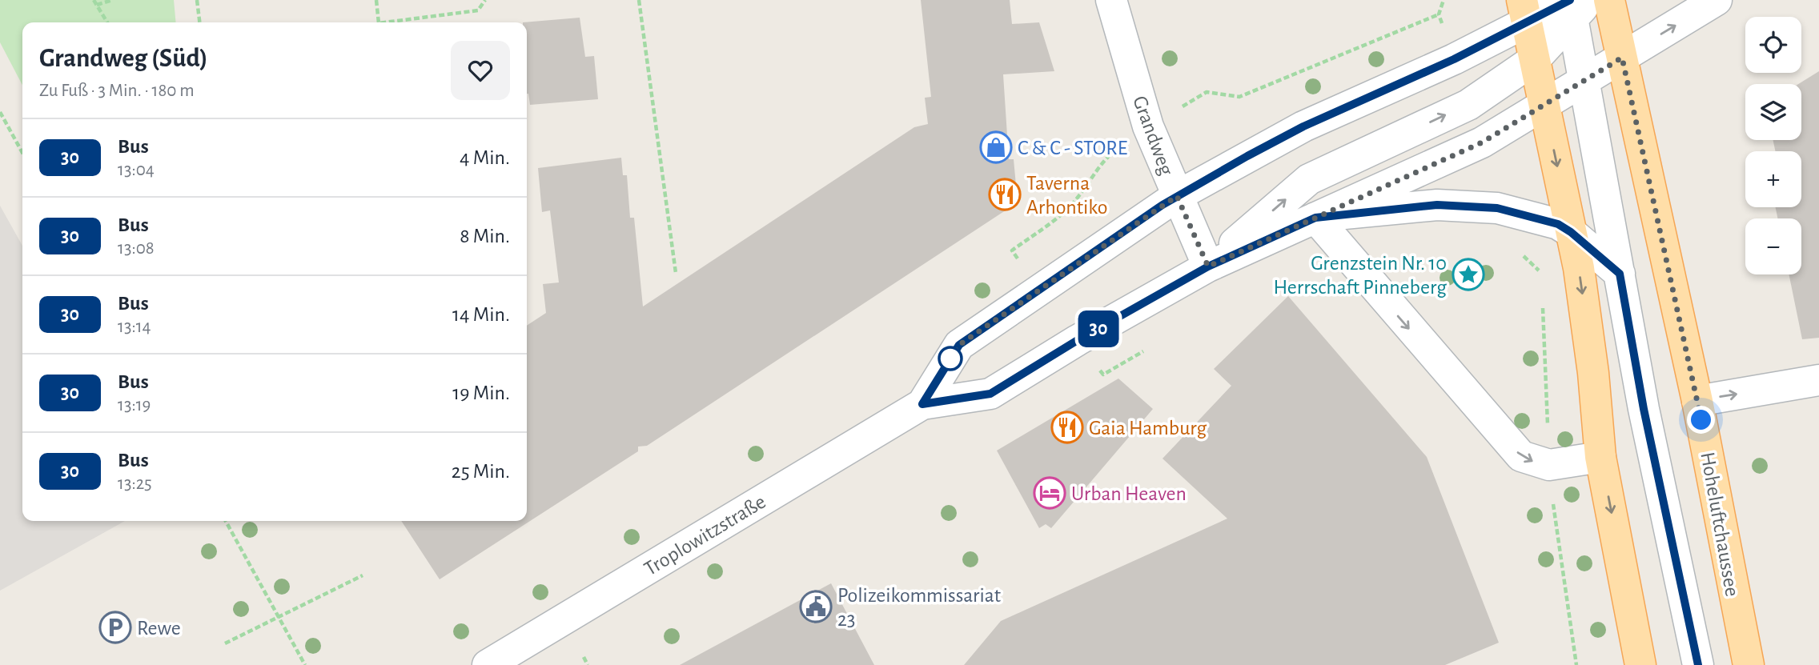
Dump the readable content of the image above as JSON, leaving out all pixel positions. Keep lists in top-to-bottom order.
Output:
{
  "streets": {
    "main road": ["Hoheluftchaussee"],
    "street": ["Grandweg", "Troplowitzstraße"]
  },
  "crossings": [
    ["Grandweg", "Troplowitzstraße"],
    ["Hoheluftchaussee", "Troplowitzstraße"]
  ],
  "places": {
    "shop": ["C & C - STORE"],
    "restaurant": ["Taverna Arhontiko", "Gaia Hamburg"],
    "place": ["Grenzstein Nr. 10 Herrschaft Pinneberg"],
    "hotel": ["Urban Heaven"],
    "public building": ["Polizeikommissariat 23"],
    "parking": ["Rewe"]
  },
  "lines": ["bus line 30"],
  "page": {
    "on_map": "30",
    "map_buttons": ["+", "−"],
    "heading": ["Grandweg (Süd)", "Zu Fuß · 3 Min. · 180 m"],
    "list": [
      {
        "mark": "30",
        "name": "Bus",
        "note": "13:04",
        "value": "4 Min."
      },
      {
        "mark": "30",
        "name": "Bus",
        "note": "13:08",
        "value": "8 Min."
      },
      {
        "mark": "30",
        "name": "Bus",
        "note": "13:14",
        "value": "14 Min."
      },
      {
        "mark": "30",
        "name": "Bus",
        "note": "13:19",
        "value": "19 Min."
      },
      {
        "mark": "30",
        "name": "Bus",
        "note": "13:25",
        "value": "25 Min."
      }
    ]
  }
}
